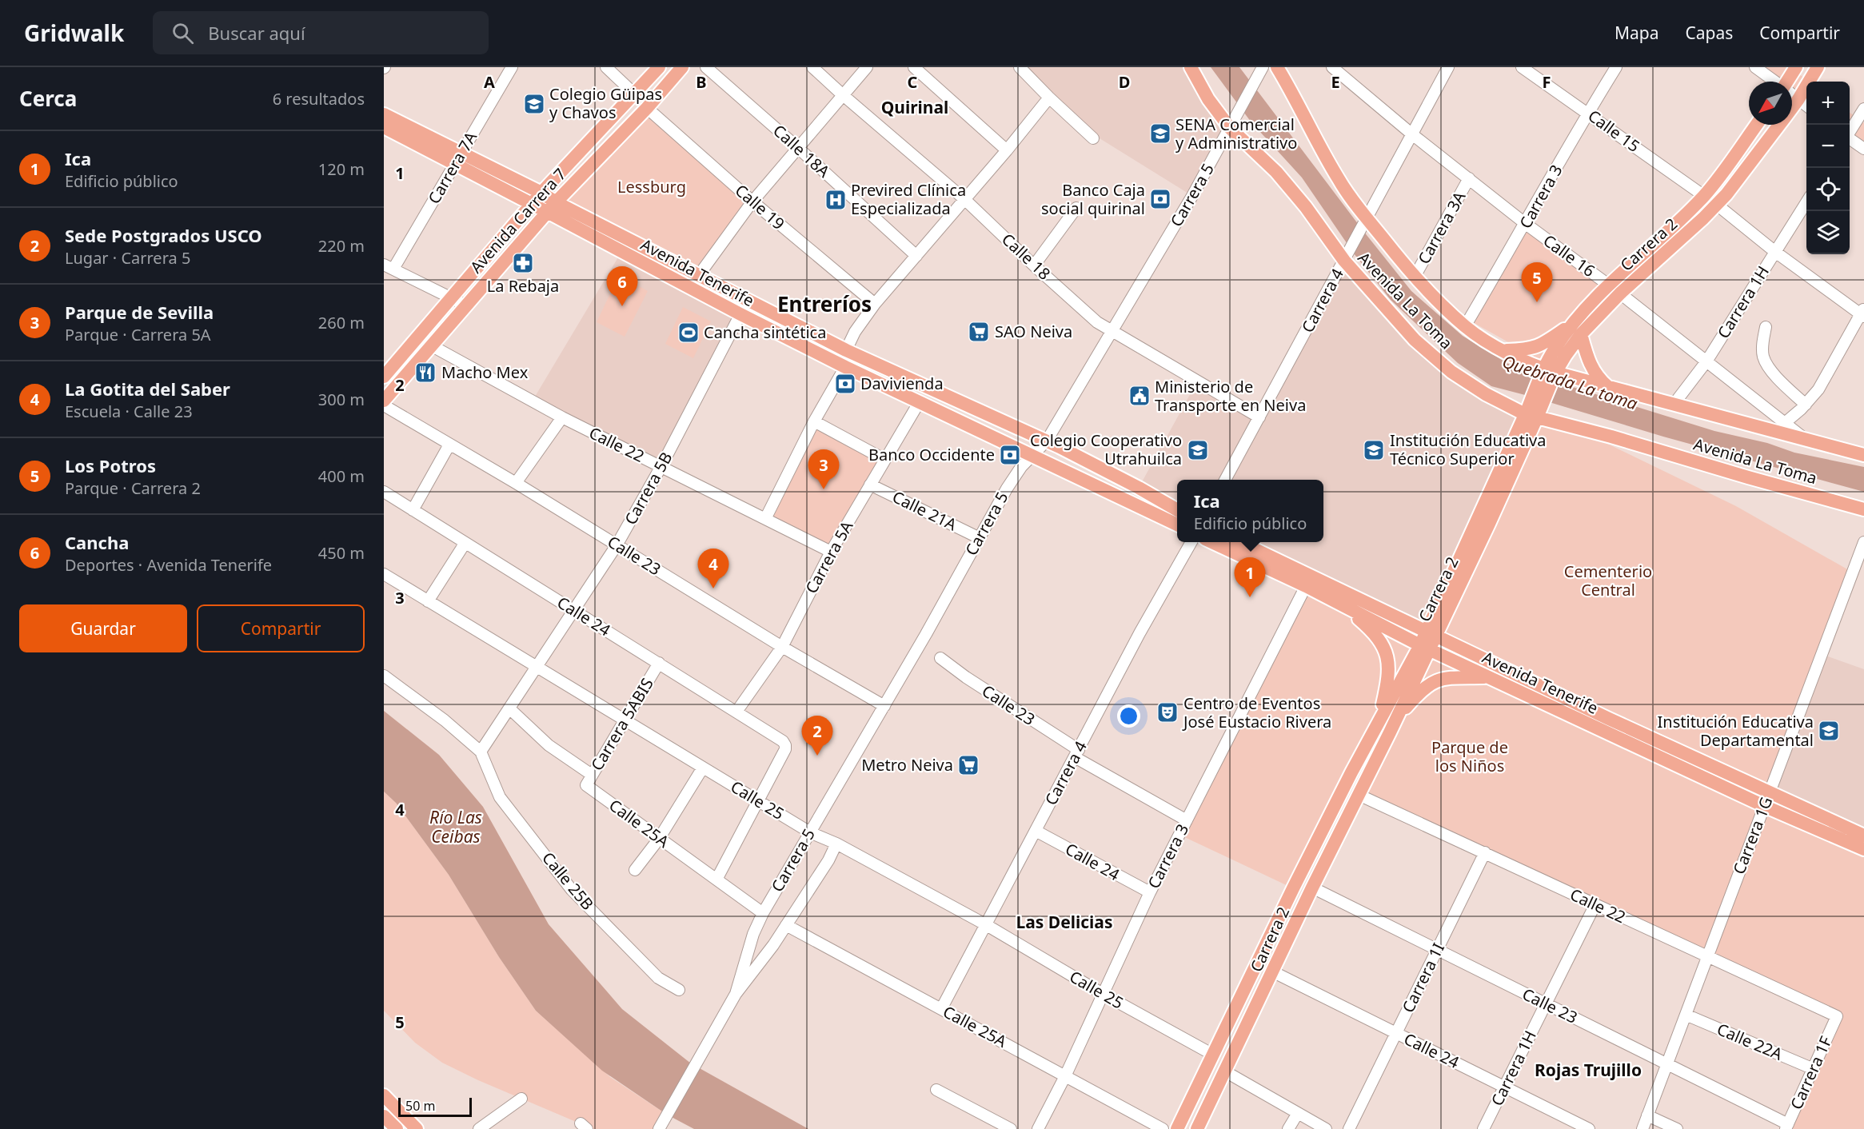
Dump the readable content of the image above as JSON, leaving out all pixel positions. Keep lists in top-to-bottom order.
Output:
{
  "streets": {
    "main road": [
      "Avenida Carrera 7",
      "Carrera 2",
      "Avenida Tenerife",
      "Avenida La Toma"
    ],
    "street": [
      "Calle 15",
      "Calle 18A",
      "Carrera 7A",
      "Carrera 5",
      "Carrera 3",
      "Calle 19",
      "Carrera 3A",
      "Calle 16",
      "Calle 18",
      "Carrera 4",
      "Carrera 1H",
      "Calle 22",
      "Carrera 5B",
      "Calle 21A",
      "Calle 23",
      "Carrera 5A",
      "Calle 24",
      "Carrera 5ABIS",
      "Calle 25",
      "Calle 25A",
      "Carrera 1G",
      "Calle 25B",
      "Carrera 1I",
      "Calle 22A",
      "Carrera 1F"
    ]
  },
  "crossings": [
    ["Calle 15", "Carrera 3"],
    ["Calle 15", "Carrera 2"],
    ["Carrera 7A", "Avenida Tenerife"],
    ["Carrera 5", "Calle 18"],
    ["Carrera 5", "Avenida Tenerife"],
    ["Carrera 5", "Avenida La Toma"],
    ["Carrera 5", "Calle 21A"],
    ["Carrera 5", "Calle 23"],
    ["Carrera 5", "Calle 25"],
    ["Carrera 5", "Calle 25A"],
    ["Carrera 3", "Calle 16"],
    ["Carrera 3", "Avenida Tenerife"],
    ["Carrera 3", "Avenida La Toma"],
    ["Carrera 3", "Calle 23"],
    ["Carrera 3", "Calle 24"],
    ["Carrera 3", "Calle 25"],
    ["Carrera 3", "Calle 25A"],
    ["Calle 19", "Avenida Carrera 7"],
    ["Avenida Carrera 7", "Avenida Tenerife"],
    ["Avenida Carrera 7", "Calle 22"],
    ["Carrera 3A", "Calle 16"],
    ["Carrera 3A", "Avenida La Toma"],
    ["Carrera 2", "Calle 16"],
    ["Carrera 2", "Avenida Tenerife"],
    ["Carrera 2", "Avenida La Toma"],
    ["Carrera 2", "Calle 22"],
    ["Carrera 2", "Calle 23"],
    ["Carrera 2", "Calle 24"],
    ["Carrera 2", "Calle 25"],
    ["Calle 16", "Carrera 4"],
    ["Calle 16", "Avenida La Toma"],
    ["Calle 16", "Carrera 1H"],
    ["Calle 18", "Carrera 4"],
    ["Avenida Tenerife", "Carrera 5B"],
    ["Avenida Tenerife", "Carrera 5A"],
    ["Avenida Tenerife", "Carrera 1G"],
    ["Carrera 4", "Avenida La Toma"],
    ["Carrera 4", "Calle 23"],
    ["Carrera 4", "Calle 24"],
    ["Carrera 4", "Calle 25"],
    ["Carrera 4", "Calle 25A"],
    ["Avenida La Toma", "Carrera 1H"],
    ["Carrera 1H", "Calle 22"],
    ["Carrera 1H", "Calle 23"],
    ["Carrera 1H", "Calle 24"],
    ["Calle 22", "Carrera 5B"],
    ["Calle 22", "Carrera 5A"],
    ["Calle 22", "Carrera 1G"],
    ["Calle 22", "Carrera 1I"],
    ["Calle 22", "Carrera 1F"],
    ["Carrera 5B", "Calle 23"],
    ["Carrera 5B", "Calle 24"],
    ["Carrera 5B", "Calle 25"],
    ["Carrera 5B", "Calle 25B"],
    ["Calle 21A", "Carrera 5A"],
    ["Calle 23", "Carrera 5A"],
    ["Calle 23", "Carrera 1G"],
    ["Calle 23", "Carrera 1I"],
    ["Calle 23", "Carrera 1F"],
    ["Carrera 5A", "Calle 24"],
    ["Calle 24", "Carrera 5ABIS"],
    ["Calle 24", "Calle 25"],
    ["Calle 24", "Carrera 1I"],
    ["Carrera 5ABIS", "Calle 25"],
    ["Carrera 5ABIS", "Calle 25A"],
    ["Carrera 1G", "Calle 22A"],
    ["Calle 22A", "Carrera 1F"]
  ],
  "districts": [
    "Quirinal",
    "Entreríos",
    "Las Delicias",
    "Rojas Trujillo"
  ],
  "water": ["Quebrada La toma", "Río Las Ceibas"],
  "parks": ["Lessburg", "Cementerio Central", "Parque de los Niños"],
  "places": {
    "school or university": [
      "Colegio Güipas y Chavos",
      "SENA Comercial y Administrativo",
      "Colegio Cooperativo Utrahuilca",
      "Institución Educativa Técnico Superior",
      "Institución Educativa Departamental"
    ],
    "bank": ["Banco Caja social quirinal", "Davivienda", "Banco Occidente"],
    "hospital": ["Previred Clínica Especializada"],
    "pharmacy": ["La Rebaja"],
    "supermarket": ["SAO Neiva", "Metro Neiva"],
    "sports": ["Cancha sintética"],
    "restaurant": ["Macho Mex"],
    "public building": ["Ministerio de Transporte en Neiva"],
    "theatre": ["Centro de Eventos José Eustacio Rivera"]
  },
  "scale_bar": "50 m",
  "north": "bottom left",
  "page": {
    "header": "Gridwalk",
    "search": "Buscar aquí",
    "nav": ["Mapa", "Capas", "Compartir"],
    "heading": ["Cerca", "6 resultados"],
    "map_buttons": ["+", "−"],
    "list": [
      {
        "mark": "1",
        "name": "Ica",
        "note": "Edificio público",
        "value": "120 m"
      },
      {
        "mark": "2",
        "name": "Sede Postgrados USCO",
        "note": "Lugar · Carrera 5",
        "value": "220 m"
      },
      {
        "mark": "3",
        "name": "Parque de Sevilla",
        "note": "Parque · Carrera 5A",
        "value": "260 m"
      },
      {
        "mark": "4",
        "name": "La Gotita del Saber",
        "note": "Escuela · Calle 23",
        "value": "300 m"
      },
      {
        "mark": "5",
        "name": "Los Potros",
        "note": "Parque · Carrera 2",
        "value": "400 m"
      },
      {
        "mark": "6",
        "name": "Cancha",
        "note": "Deportes · Avenida Tenerife",
        "value": "450 m"
      }
    ],
    "pins": [
      "5",
      "6",
      "3",
      "4",
      "1",
      "2"
    ],
    "popup": ["Ica", "Edificio público"],
    "buttons": ["Guardar", "Compartir"],
    "scale": "50 m"
  },
  "grid": {
    "columns": [
      "A",
      "B",
      "C",
      "D",
      "E",
      "F"
    ],
    "rows": [
      "1",
      "2",
      "3",
      "4",
      "5"
    ]
  }
}
